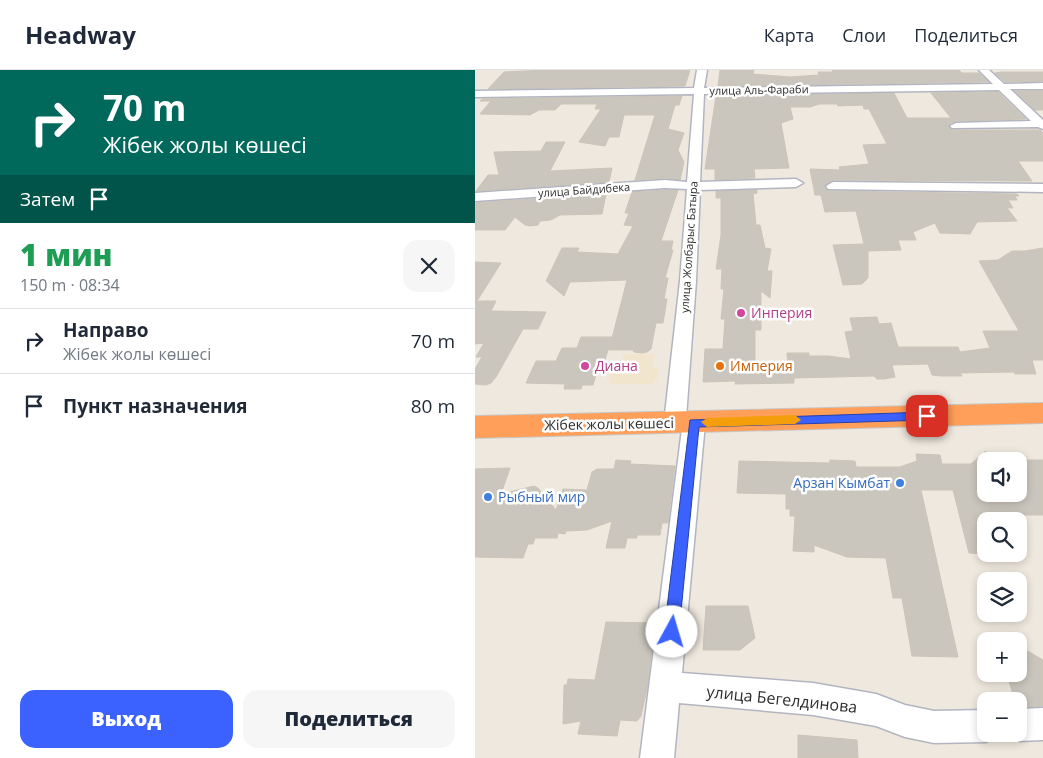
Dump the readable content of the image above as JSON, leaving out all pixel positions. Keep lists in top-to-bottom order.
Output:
{
  "streets": {
    "highway": ["Жібек жолы көшесі"],
    "street": [
      "улица Аль-Фараби",
      "улица Байдибека",
      "улица Жолбарыс Батыра",
      "улица Бегелдинова"
    ]
  },
  "crossings": [
    ["улица Аль-Фараби", "улица Жолбарыс Батыра"],
    ["улица Байдибека", "улица Жолбарыс Батыра"],
    ["улица Жолбарыс Батыра", "Жібек жолы көшесі"],
    ["улица Жолбарыс Батыра", "улица Бегелдинова"]
  ],
  "places": [
    "Инперия",
    "Диана",
    "Империя",
    "Арзан Кымбат",
    "Рыбный мир"
  ],
  "page": {
    "header": "Headway",
    "nav": ["Карта", "Слои", "Поделиться"],
    "turn": ["70 m", "Жібек жолы көшесі"],
    "then": "Затем",
    "heading": ["1 мин", "150 m · 08:34"],
    "list": [
      {
        "name": "Направо",
        "note": "Жібек жолы көшесі",
        "value": "70 m"
      },
      {
        "name": "Пункт назначения",
        "value": "80 m"
      }
    ],
    "map_buttons": ["+", "−"],
    "buttons": ["Выход", "Поделиться"]
  }
}
